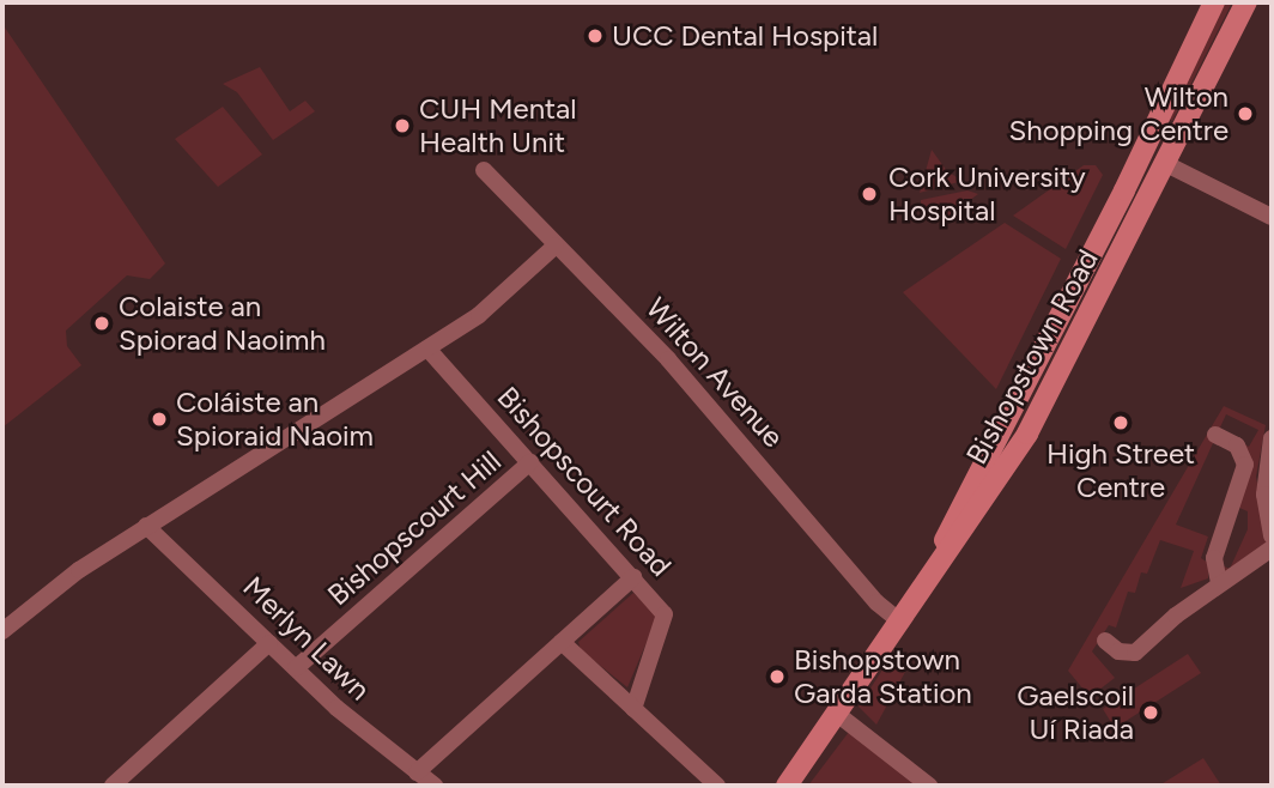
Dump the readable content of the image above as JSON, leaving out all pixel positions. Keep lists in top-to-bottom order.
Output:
{
  "streets": {
    "main road": ["Bishopstown Road"],
    "street": [
      "Wilton Avenue",
      "Bishopscourt Road",
      "Bishopscourt Hill",
      "Merlyn Lawn"
    ]
  },
  "crossings": [
    ["Bishopstown Road", "Wilton Avenue"],
    ["Bishopscourt Road", "Bishopscourt Hill"],
    ["Bishopscourt Hill", "Merlyn Lawn"]
  ],
  "places": [
    "UCC Dental Hospital",
    "Wilton Shopping Centre",
    "CUH Mental Health Unit",
    "Cork University Hospital",
    "Colaiste an Spiorad Naoimh",
    "Coláiste an Spioraid Naoim",
    "High Street Centre",
    "Bishopstown Garda Station",
    "Gaelscoil Uí Riada"
  ]
}
